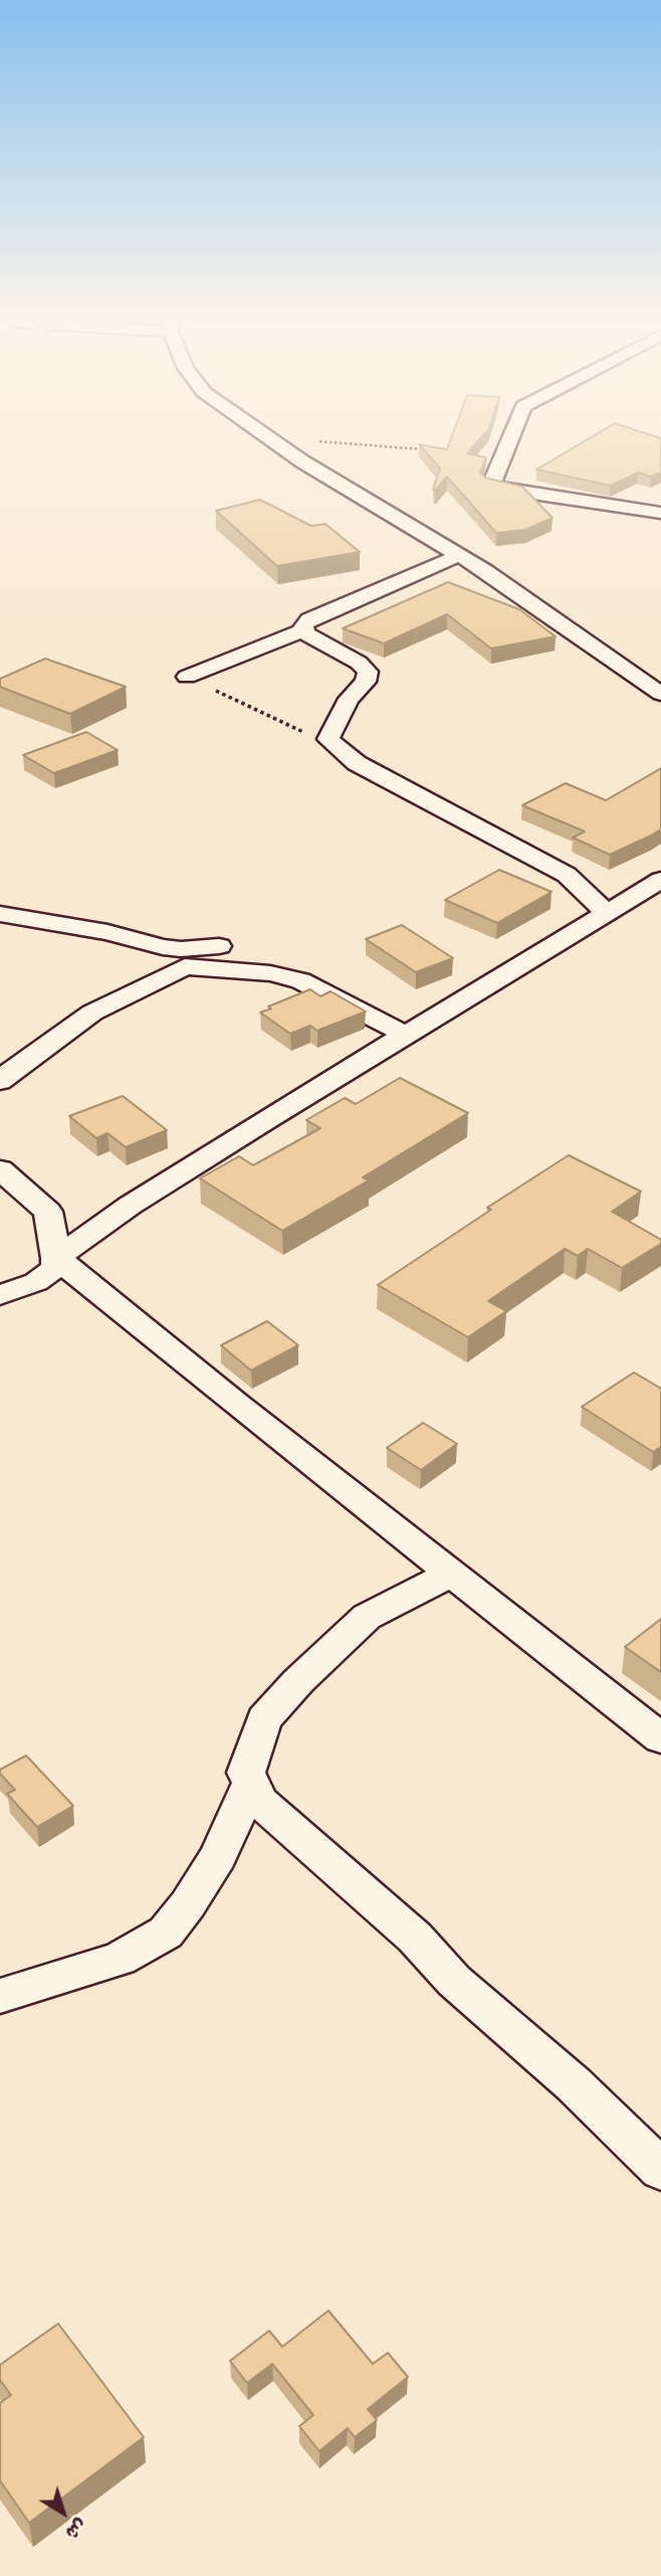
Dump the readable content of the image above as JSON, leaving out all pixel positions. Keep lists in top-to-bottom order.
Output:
{
  "north": "bottom right"
}
